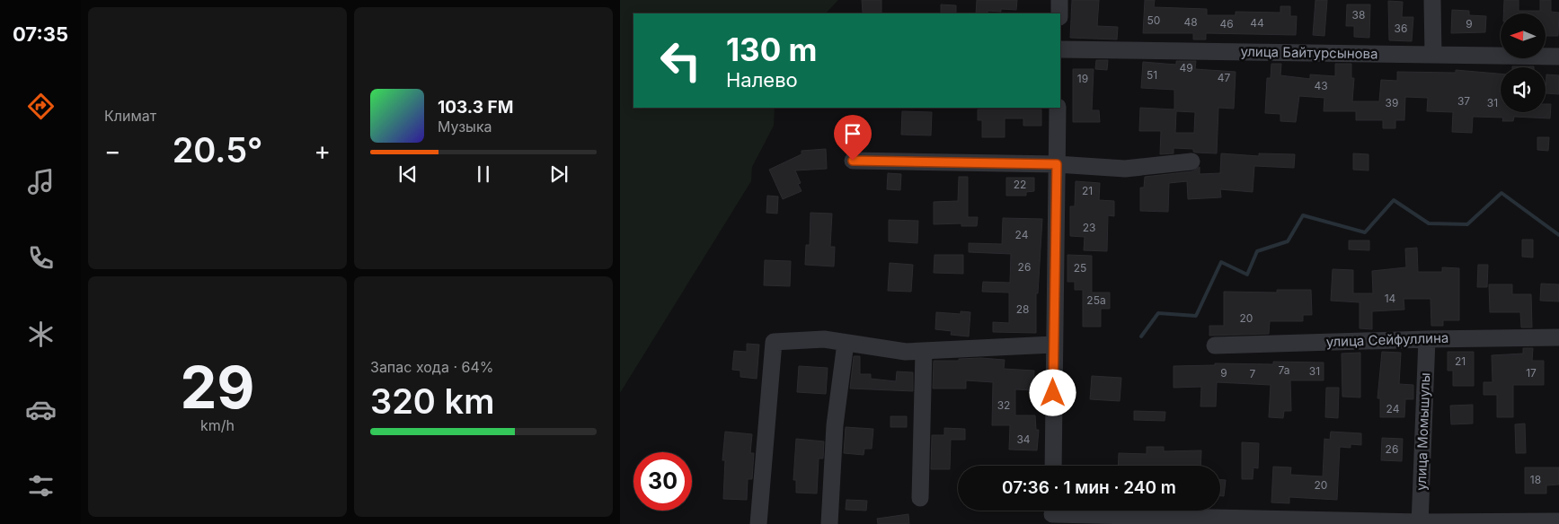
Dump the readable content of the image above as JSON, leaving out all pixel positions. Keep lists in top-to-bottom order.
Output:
{
  "streets": {
    "street": ["улица Байтурсынова", "улица Сейфуллина", "улица Момышулы"]
  },
  "crossings": [
    ["улица Сейфуллина", "улица Момышулы"]
  ],
  "house_numbers": [
    "38",
    "50",
    "48",
    "44",
    "46",
    "9",
    "36",
    "49",
    "51",
    "47",
    "19",
    "43",
    "37",
    "39",
    "31",
    "22",
    "21",
    "23",
    "24",
    "26",
    "25",
    "14",
    "25а",
    "28",
    "20",
    "21",
    "7а",
    "31",
    "9",
    "17",
    "7",
    "32",
    "24",
    "34",
    "26",
    "18",
    "20"
  ],
  "north": "left",
  "page": {
    "tabs": "07:35",
    "tile": [
      "Климат",
      ["29", "km/h"],
      ["Запас хода · 64%", "320 km"]
    ],
    "turn": ["130 m", "Налево"],
    "song": ["103.3 FM", "Музыка"],
    "heat": ["−", "20.5°", "+"],
    "limit": "30",
    "trip": "07:36 · 1 мин · 240 m"
  }
}
